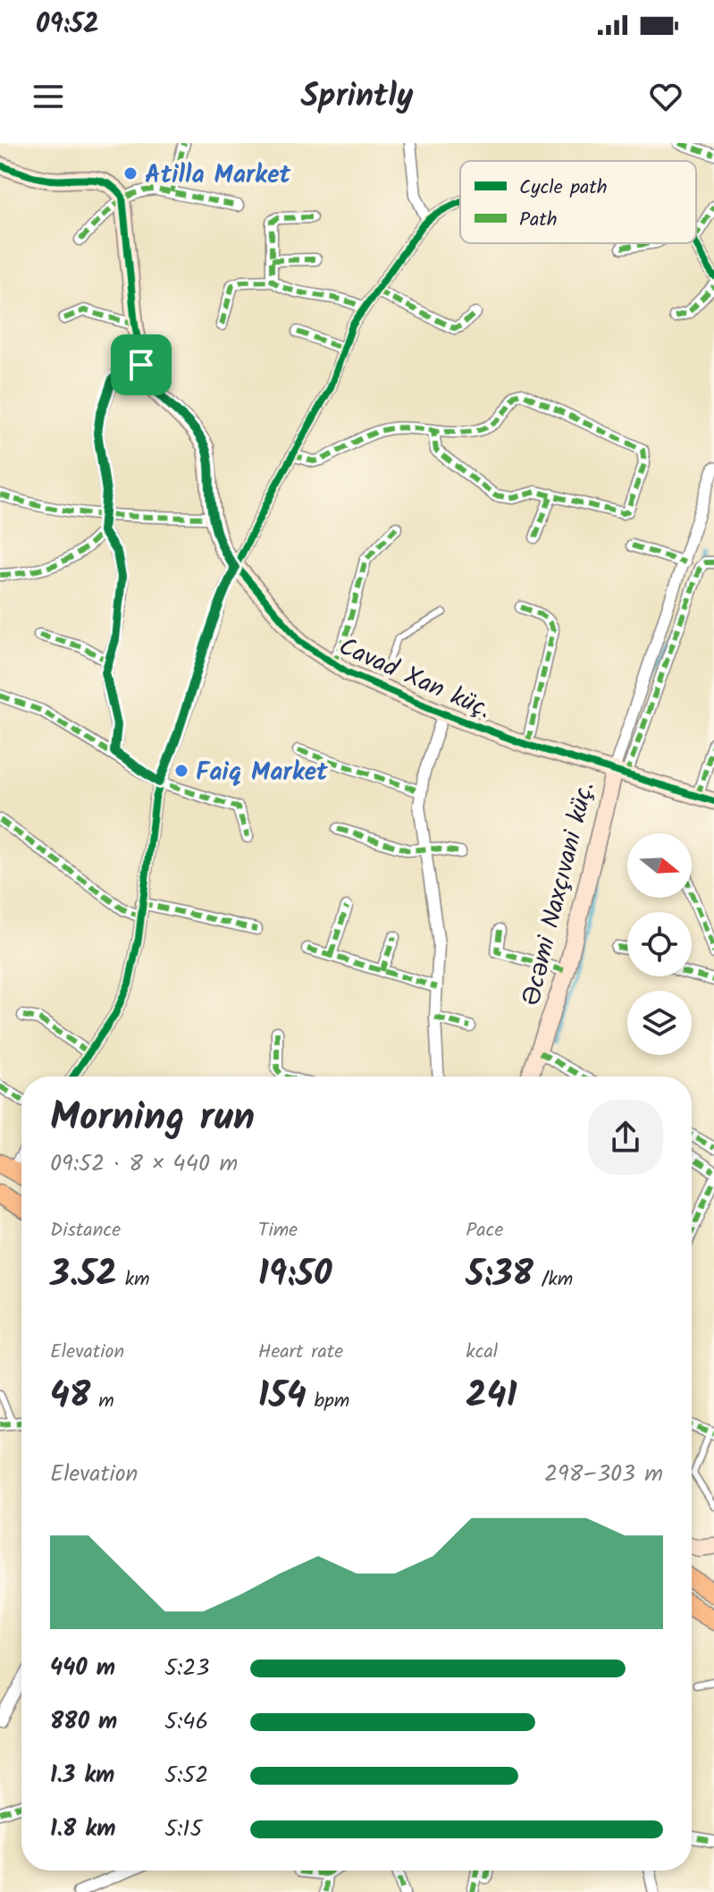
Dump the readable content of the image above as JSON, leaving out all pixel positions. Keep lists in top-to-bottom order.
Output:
{
  "streets": {
    "street": ["Cavad Xan küç.", "Əcəmi Naxçıvani küç."]
  },
  "crossings": [
    ["Cavad Xan küç.", "Əcəmi Naxçıvani küç."]
  ],
  "places": ["Atilla Market", "Faiq Market"],
  "legend": ["Cycle path", "Path"],
  "north": "right",
  "page": {
    "status": "09:52",
    "header": "Sprintly",
    "heading": ["Morning run", "09:52 · 8 × 440 m"],
    "stats": [
      ["Distance", "3.52 km"],
      ["Time", "19:50"],
      ["Pace", "5:38 /km"],
      ["Elevation", "48 m"],
      ["Heart rate", "154 bpm"],
      ["kcal", "241"]
    ],
    "chart": ["Elevation", "298–303 m"],
    "list": [
      {
        "name": "440 m",
        "note": "5:23"
      },
      {
        "name": "880 m",
        "note": "5:46"
      },
      {
        "name": "1.3 km",
        "note": "5:52"
      },
      {
        "name": "1.8 km",
        "note": "5:15"
      }
    ]
  }
}
